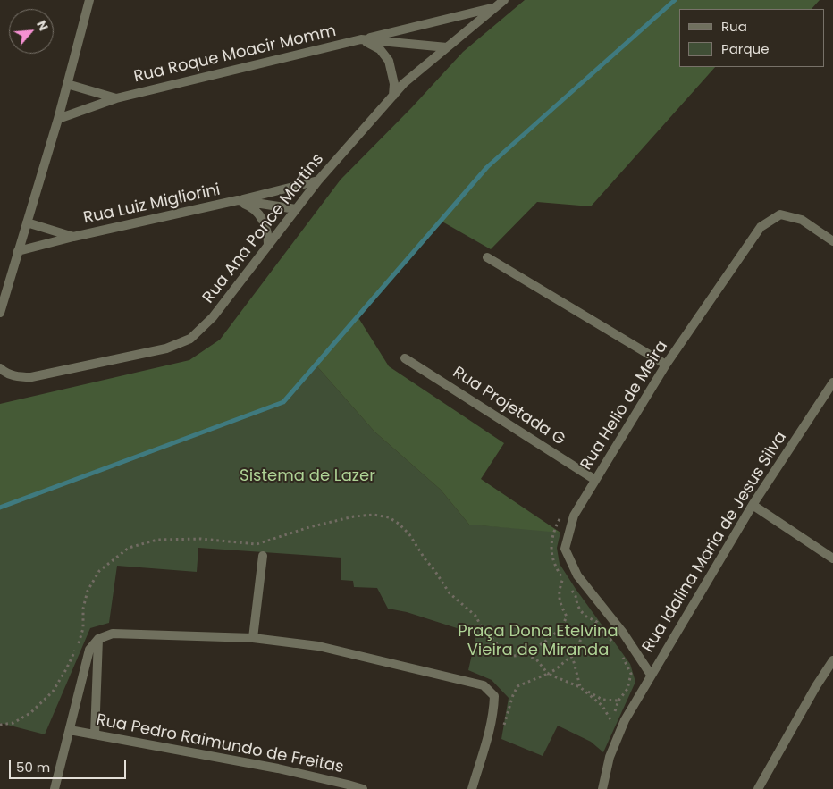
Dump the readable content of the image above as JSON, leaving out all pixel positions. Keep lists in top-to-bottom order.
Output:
{
  "streets": {
    "street": [
      "Rua Roque Moacir Momm",
      "Rua Luiz Migliorini",
      "Rua Ana Ponce Martins",
      "Rua Helio de Meira",
      "Rua Projetada G",
      "Rua Idalina Maria de Jesus Silva",
      "Rua Pedro Raimundo de Freitas"
    ]
  },
  "crossings": [
    ["Rua Roque Moacir Momm", "Rua Ana Ponce Martins"],
    ["Rua Luiz Migliorini", "Rua Ana Ponce Martins"],
    ["Rua Helio de Meira", "Rua Projetada G"],
    ["Rua Helio de Meira", "Rua Idalina Maria de Jesus Silva"]
  ],
  "parks": ["Sistema de Lazer", "Praça Dona Etelvina Vieira de Miranda"],
  "legend": ["Rua", "Parque"],
  "scale_bar": "50 m",
  "north": "top right"
}
